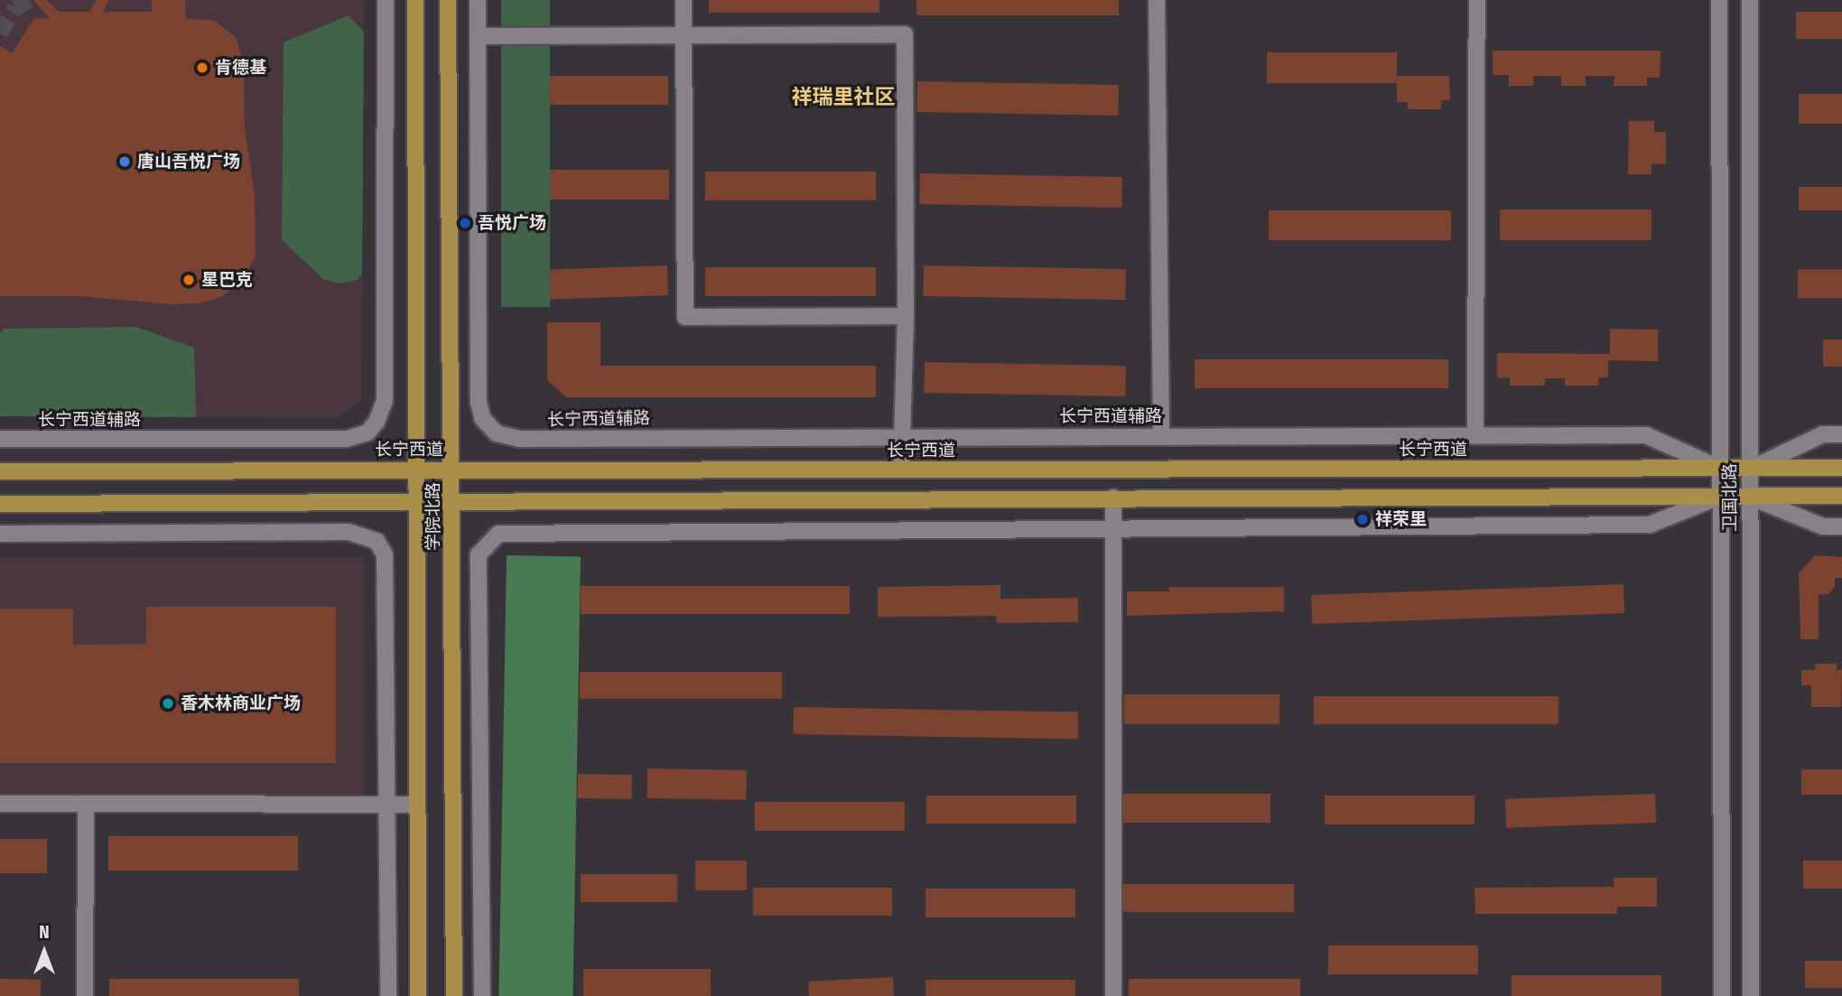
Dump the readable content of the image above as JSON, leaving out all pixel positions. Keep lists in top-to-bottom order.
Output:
{
  "streets": {
    "main road": ["长宁西道", "学院北路"],
    "street": ["长宁西道辅路", "卫国北路"]
  },
  "crossings": [
    ["长宁西道辅路", "长宁西道"],
    ["长宁西道辅路", "卫国北路"],
    ["长宁西道", "卫国北路"],
    ["长宁西道", "学院北路"]
  ],
  "districts": ["祥瑞里社区"],
  "places": [
    "肯德基",
    "唐山吾悦广场",
    "吾悦广场",
    "星巴克",
    "祥荣里",
    "香木林商业广场"
  ],
  "north": "top"
}
